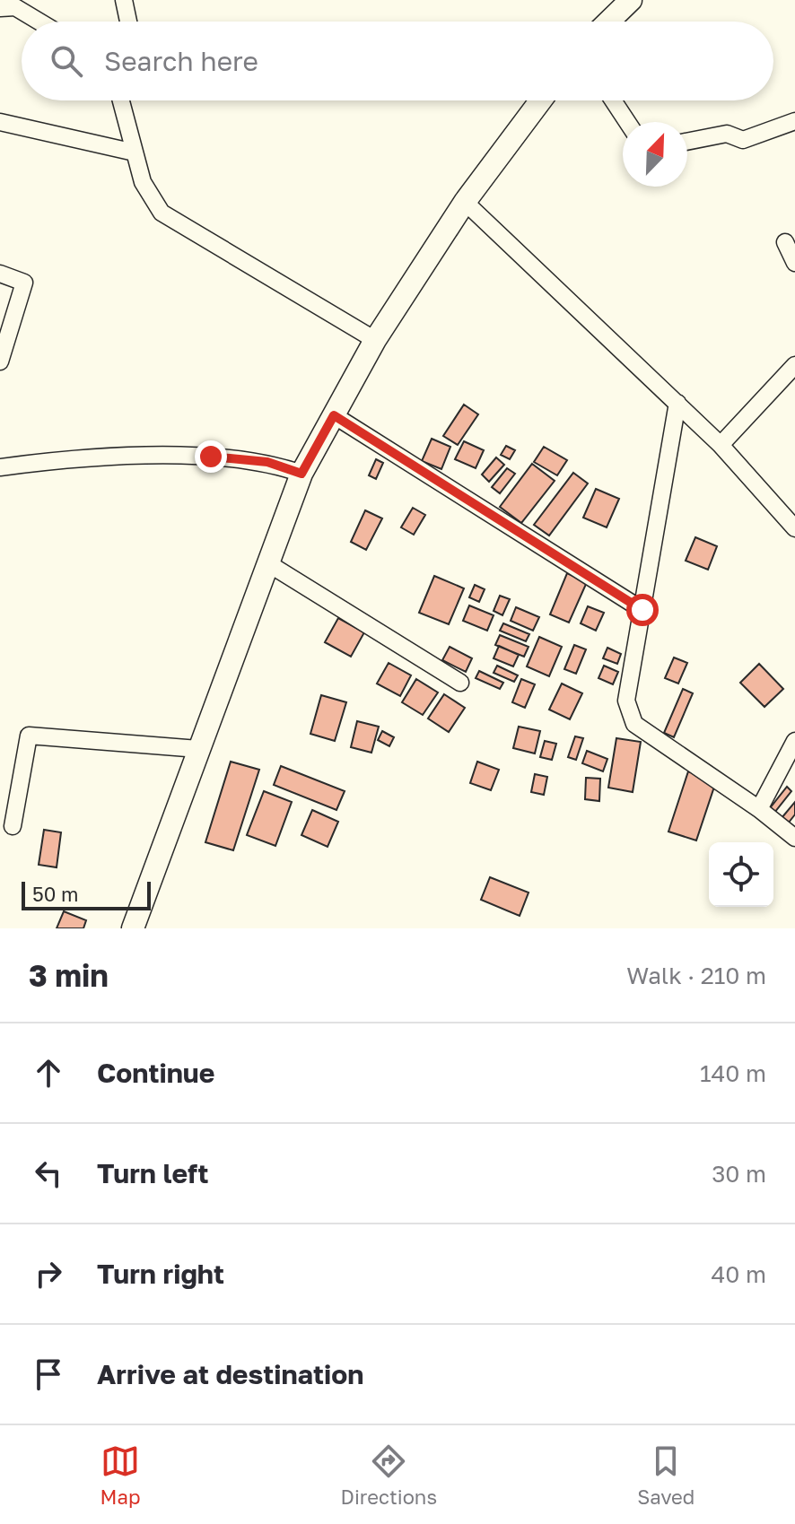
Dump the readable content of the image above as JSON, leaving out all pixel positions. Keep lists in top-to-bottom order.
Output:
{
  "scale_bar": "50 m",
  "north": "top right",
  "page": {
    "search": "Search here",
    "scale": "50 m",
    "heading": ["3 min", "Walk · 210 m"],
    "list": [
      ["Continue", "140 m"],
      ["Turn left", "30 m"],
      ["Turn right", "40 m"],
      "Arrive at destination"
    ],
    "nav": ["Map", "Directions", "Saved"]
  }
}
